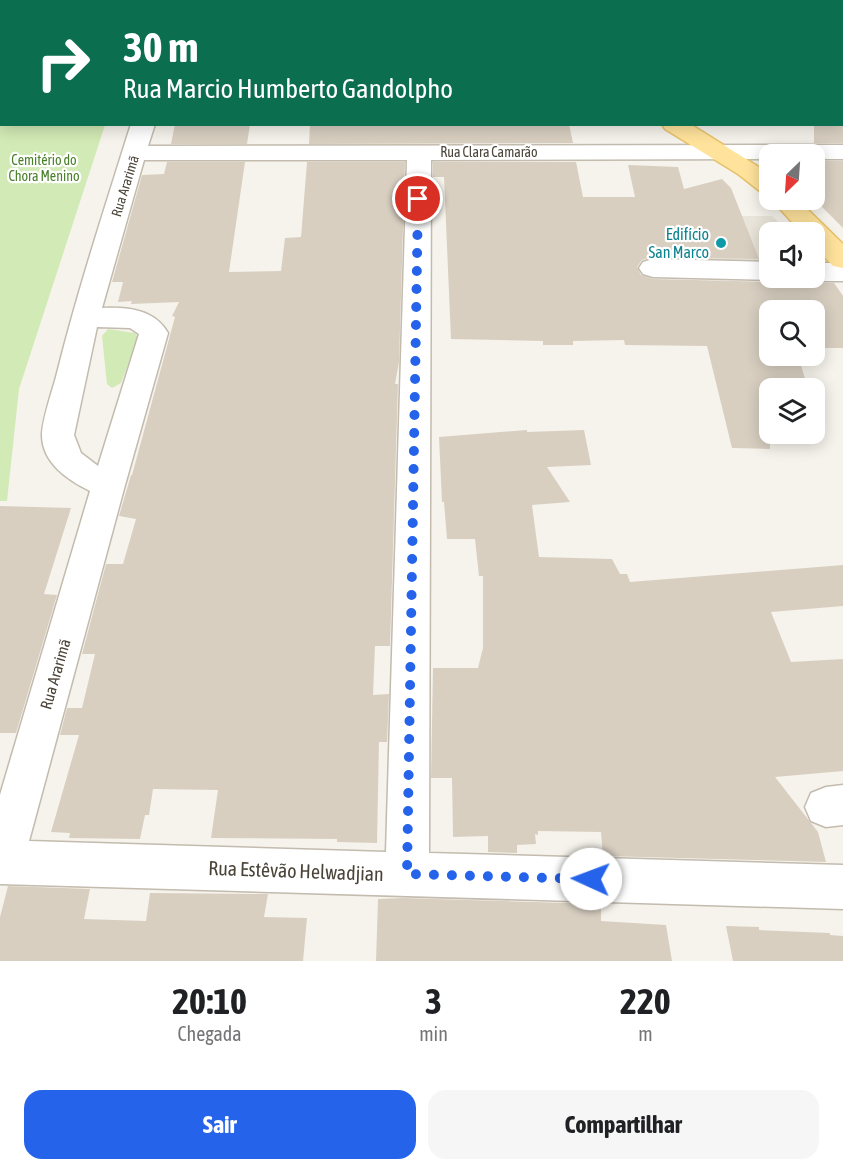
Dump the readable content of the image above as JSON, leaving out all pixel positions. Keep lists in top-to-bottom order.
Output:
{
  "streets": {
    "street": ["Rua Clara Camarão", "Rua Ararimã", "Rua Estêvão Helwadjian"]
  },
  "crossings": [
    ["Rua Clara Camarão", "Rua Ararimã"],
    ["Rua Ararimã", "Rua Estêvão Helwadjian"]
  ],
  "parks": ["Cemitério do Chora Menino"],
  "places": ["Edifício San Marco"],
  "north": "bottom left",
  "page": {
    "turn": ["30 m", "Rua Marcio Humberto Gandolpho"],
    "eta": [
      "20:10",
      "Chegada",
      "3",
      "min",
      "220",
      "m"
    ],
    "buttons": ["Sair", "Compartilhar"]
  }
}
